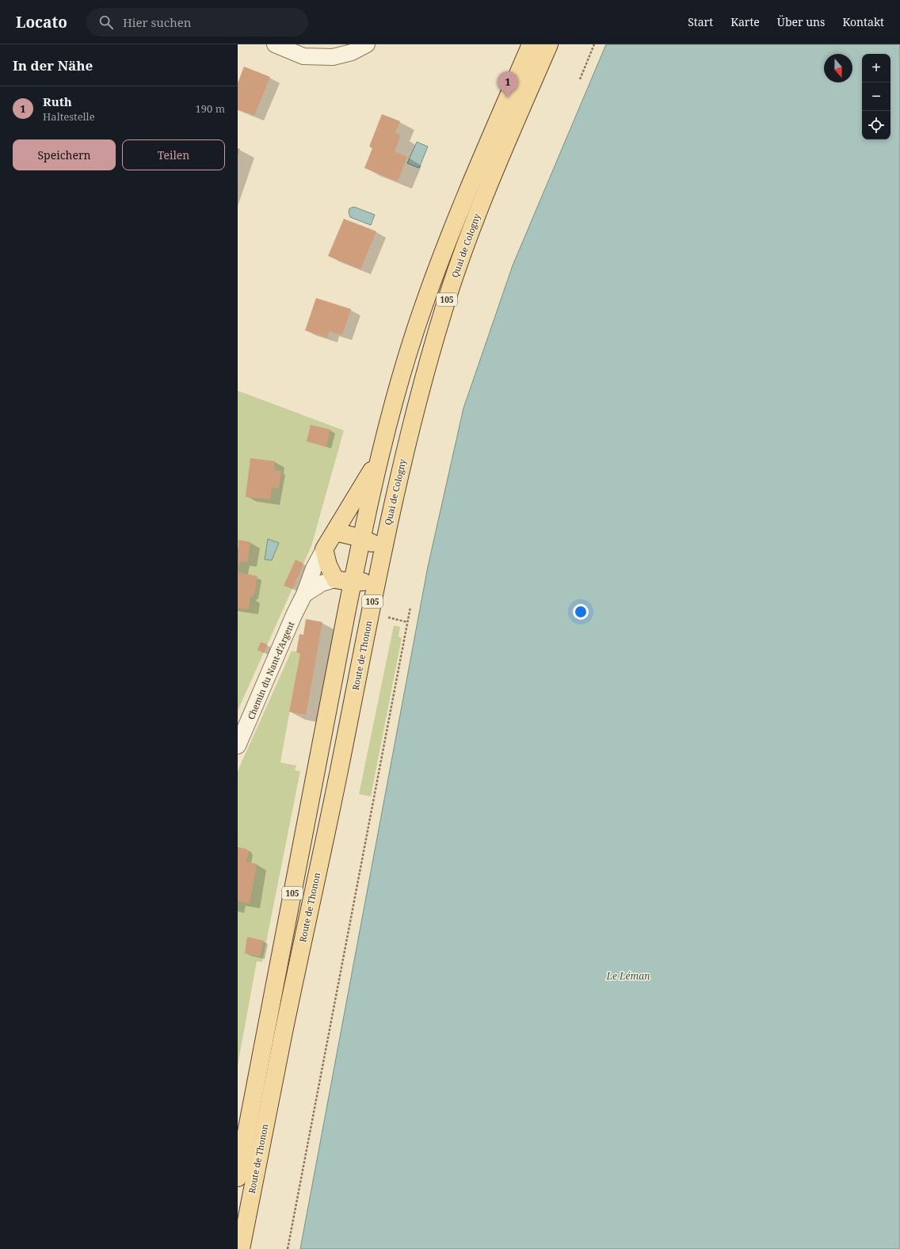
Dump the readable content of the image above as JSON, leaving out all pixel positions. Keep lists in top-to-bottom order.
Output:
{
  "streets": {
    "main road": ["Quai de Cologny", "105", "Route de Thonon"],
    "street": ["Chemin du Nant-d'Argent"]
  },
  "crossings": [
    ["Quai de Cologny", "Route de Thonon"]
  ],
  "water": ["Le Léman"],
  "north": "bottom",
  "page": {
    "header": "Locato",
    "search": "Hier suchen",
    "nav": [
      "Start",
      "Karte",
      "Über uns",
      "Kontakt"
    ],
    "heading": "In der Nähe",
    "map_buttons": ["+", "−"],
    "pins": "1",
    "list": [
      {
        "mark": "1",
        "name": "Ruth",
        "note": "Haltestelle",
        "value": "190 m"
      }
    ],
    "buttons": ["Speichern", "Teilen"]
  }
}
